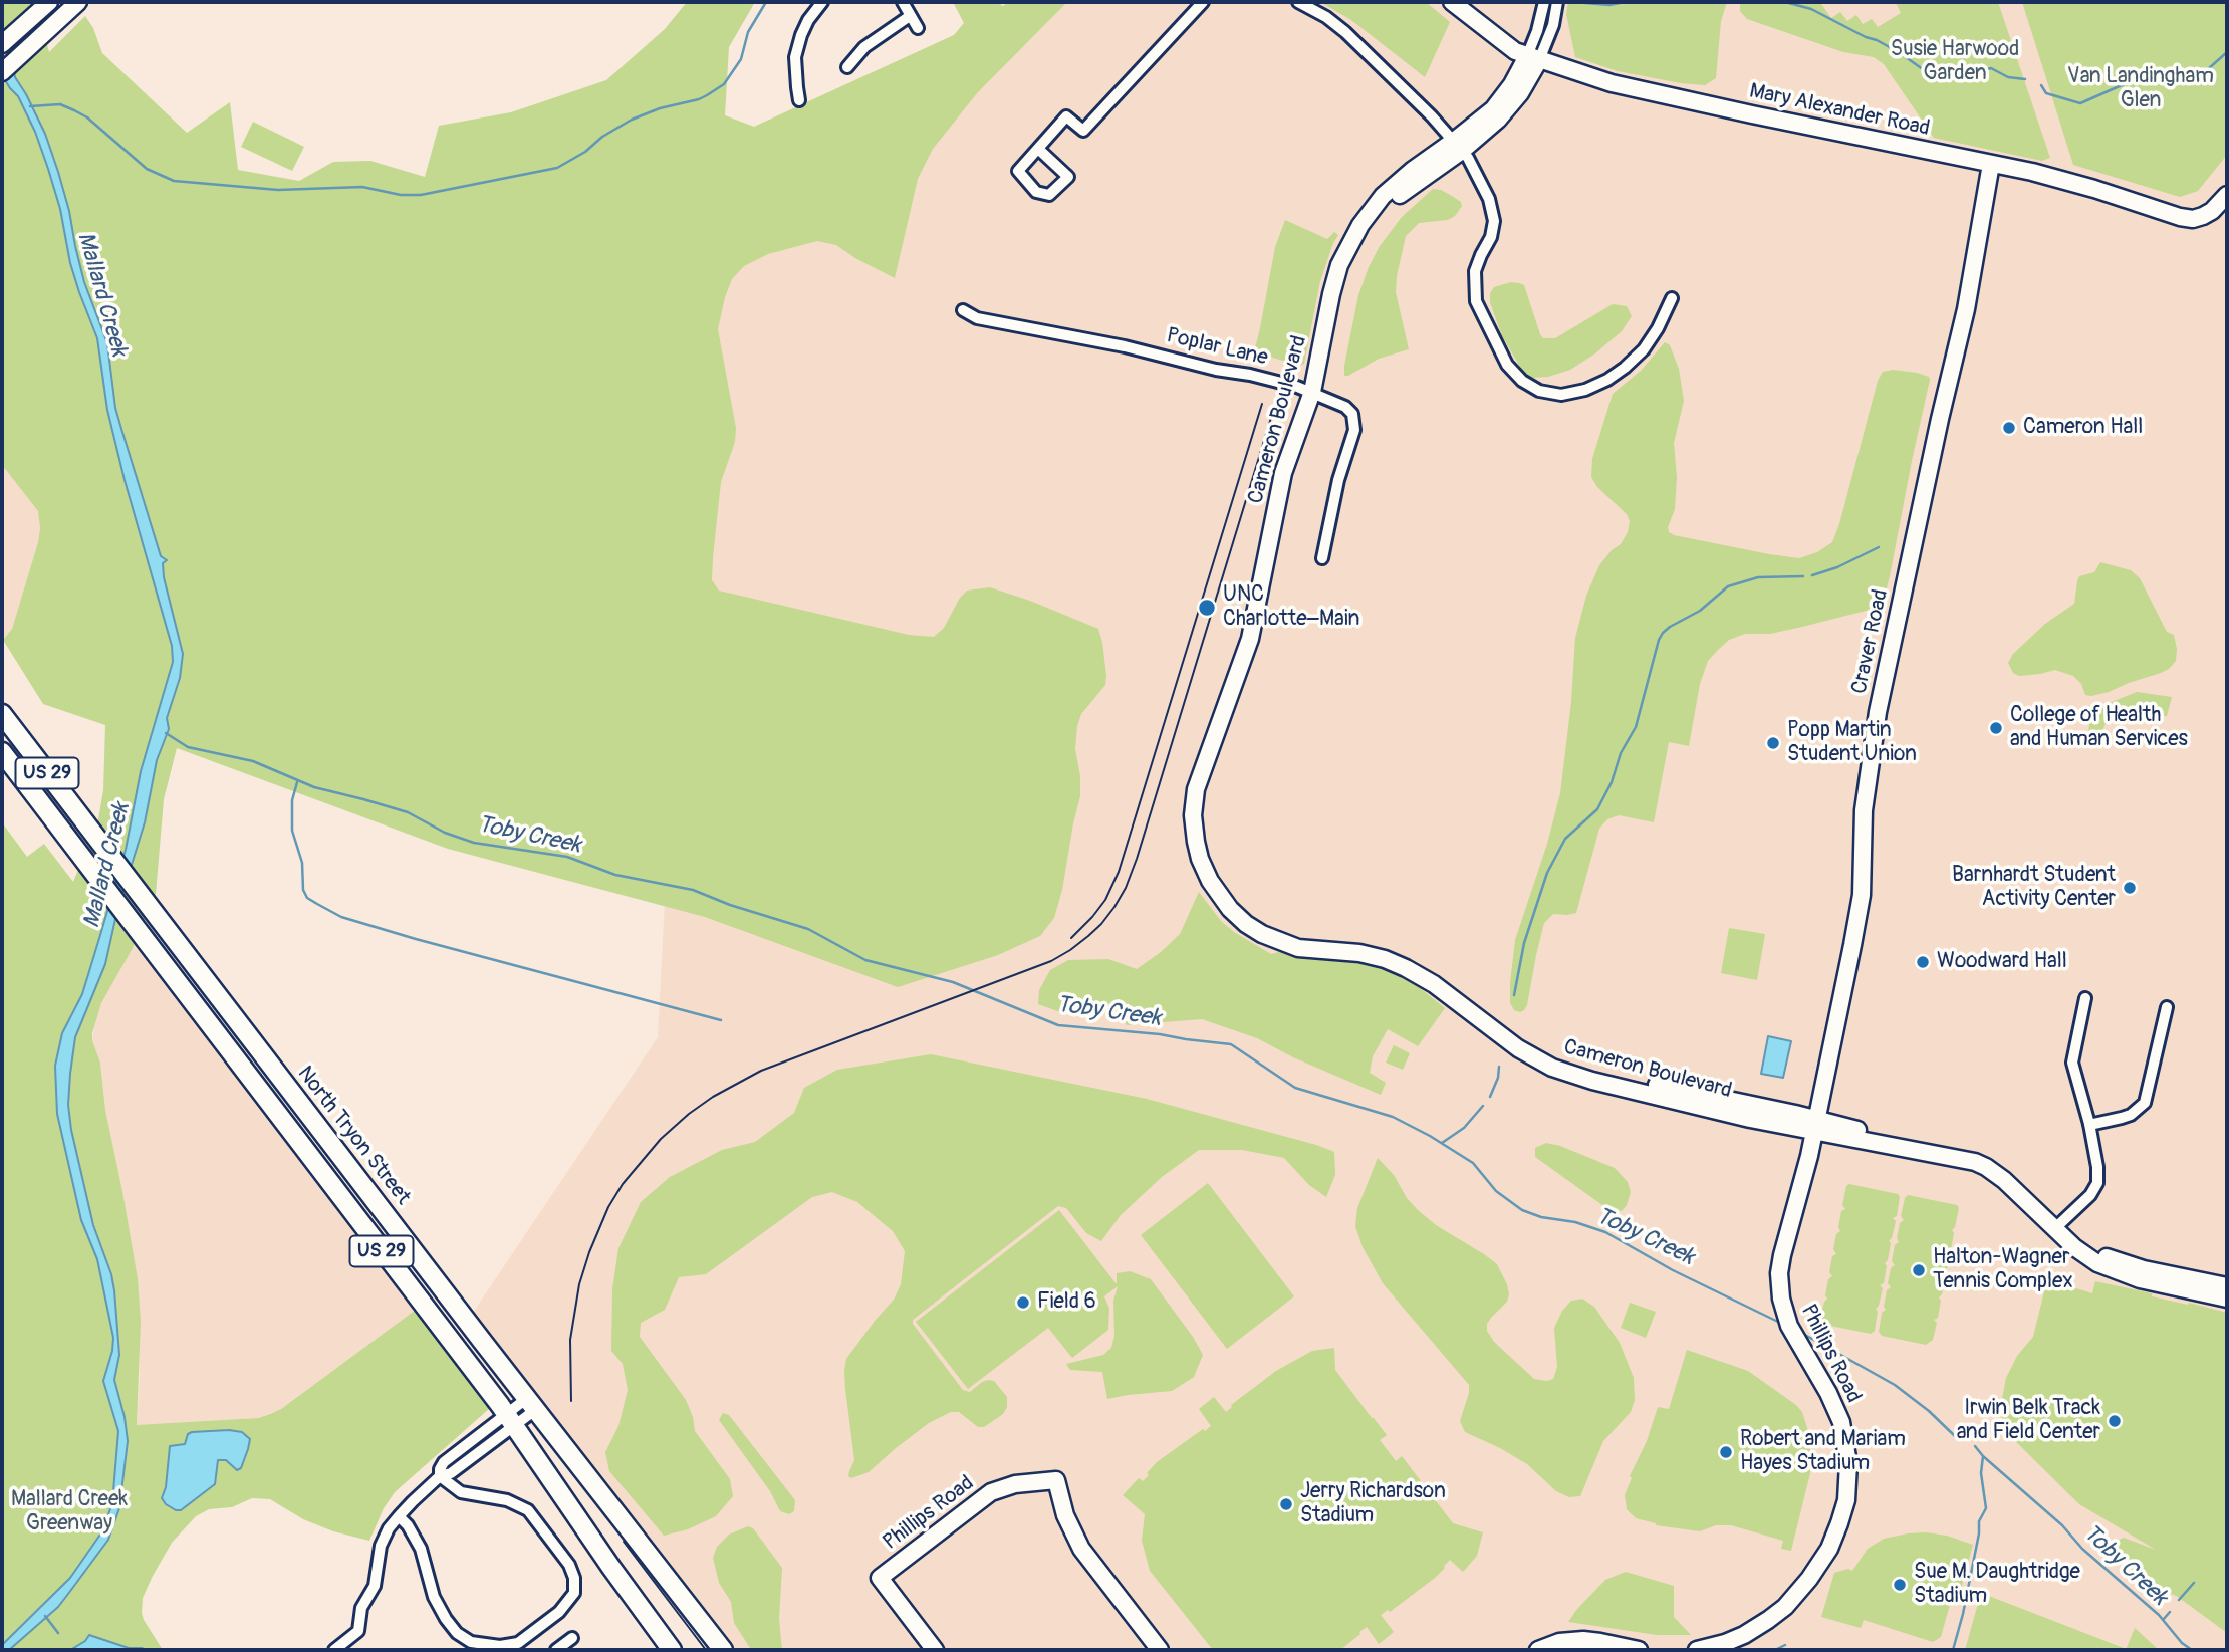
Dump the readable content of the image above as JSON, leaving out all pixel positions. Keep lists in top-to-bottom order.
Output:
{
  "streets": {
    "main road": ["US 29", "North Tryon Street"],
    "street": [
      "Mary Alexander Road",
      "Poplar Lane",
      "Cameron Boulevard",
      "Craver Road",
      "Phillips Road"
    ]
  },
  "crossings": [
    ["Mary Alexander Road", "Cameron Boulevard"],
    ["Mary Alexander Road", "Craver Road"],
    ["Poplar Lane", "Cameron Boulevard"],
    ["Cameron Boulevard", "Craver Road"],
    ["Cameron Boulevard", "Phillips Road"],
    ["Craver Road", "Phillips Road"]
  ],
  "water": ["Mallard Creek", "Toby Creek"],
  "parks": ["Susie Harwood Garden", "Van Landingham Glen", "Mallard Creek Greenway"],
  "places": [
    "Cameron Hall",
    "UNC Charlotte–Main",
    "College of Health and Human Services",
    "Popp Martin Student Union",
    "Barnhardt Student Activity Center",
    "Woodward Hall",
    "Halton-Wagner Tennis Complex",
    "Field 6",
    "Irwin Belk Track and Field Center",
    "Robert and Mariam Hayes Stadium",
    "Jerry Richardson Stadium",
    "Sue M. Daughtridge Stadium"
  ]
}
